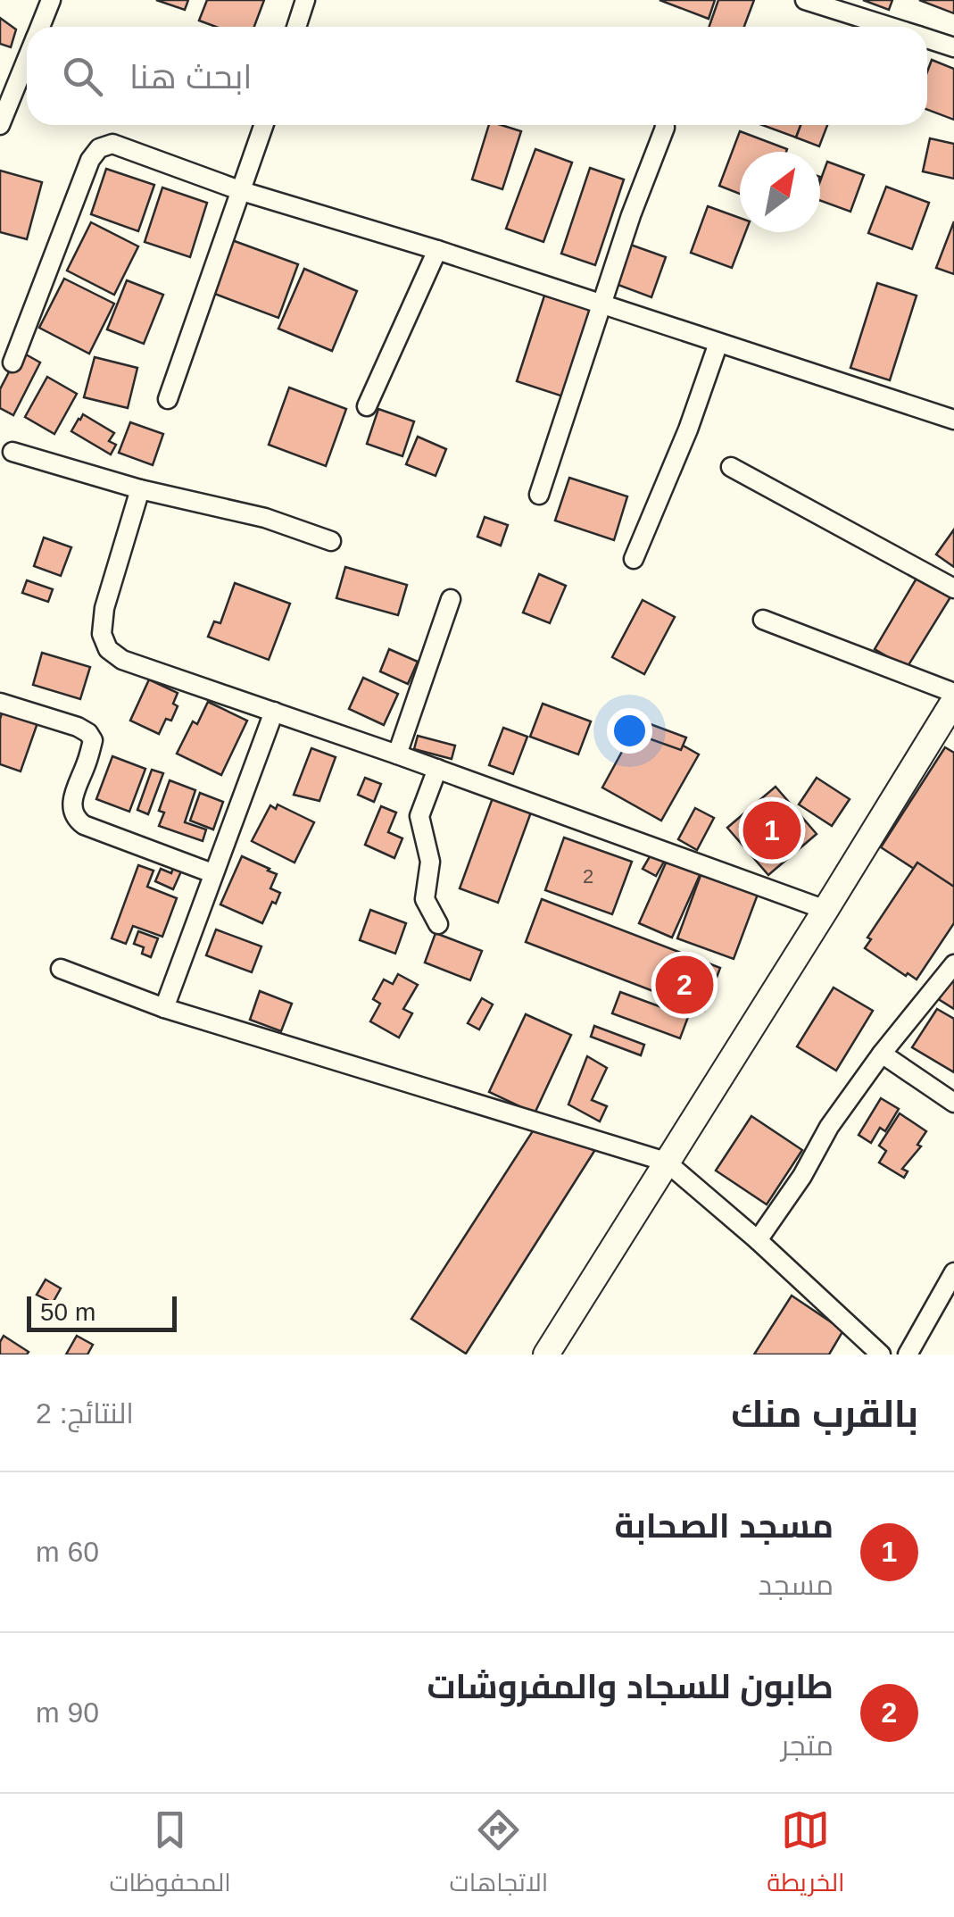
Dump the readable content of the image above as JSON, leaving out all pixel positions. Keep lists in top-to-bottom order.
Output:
{
  "house_numbers": ["2"],
  "scale_bar": "50 m",
  "north": "top right",
  "page": {
    "search": "ابحث هنا",
    "pins": ["1", "2"],
    "scale": "50 m",
    "heading": ["بالقرب منك", "النتائج: 2"],
    "list": [
      {
        "mark": "1",
        "name": "مسجد الصحابة",
        "note": "مسجد",
        "value": "60 m"
      },
      {
        "mark": "2",
        "name": "طابون للسجاد والمفروشات",
        "note": "متجر",
        "value": "90 m"
      }
    ],
    "nav": ["الخريطة", "الاتجاهات", "المحفوظات"]
  }
}
